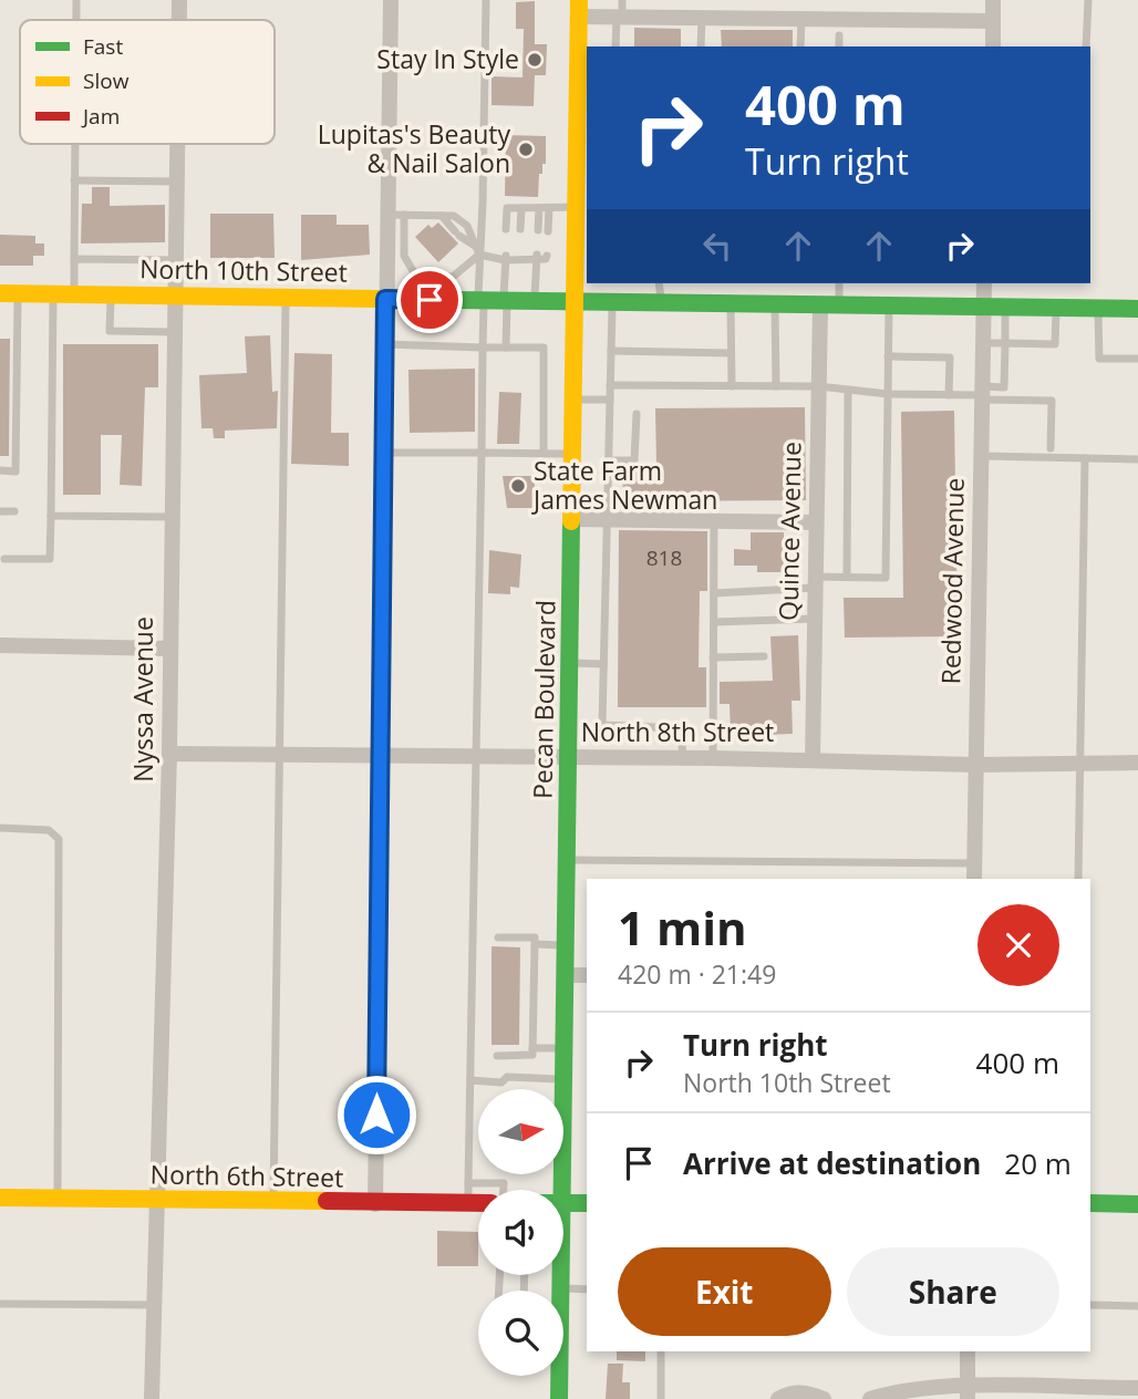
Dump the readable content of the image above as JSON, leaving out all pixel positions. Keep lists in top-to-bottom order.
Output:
{
  "streets": {
    "main road": ["North 10th Street", "Pecan Boulevard", "North 6th Street"],
    "street": [
      "Quince Avenue",
      "Redwood Avenue",
      "Nyssa Avenue",
      "North 8th Street"
    ]
  },
  "crossings": [
    ["North 10th Street", "Quince Avenue"],
    ["North 10th Street", "Redwood Avenue"],
    ["North 10th Street", "Nyssa Avenue"],
    ["North 10th Street", "Pecan Boulevard"],
    ["Quince Avenue", "North 8th Street"],
    ["Redwood Avenue", "North 8th Street"],
    ["Nyssa Avenue", "North 8th Street"],
    ["Nyssa Avenue", "North 6th Street"],
    ["Pecan Boulevard", "North 8th Street"]
  ],
  "places": ["Stay In Style", "Lupitas's Beauty & Nail Salon", "State Farm James Newman"],
  "house_numbers": ["818"],
  "legend": ["Fast", "Slow", "Jam"],
  "north": "right",
  "page": {
    "turn": ["400 m", "Turn right"],
    "heading": ["1 min", "420 m · 21:49"],
    "list": [
      {
        "name": "Turn right",
        "note": "North 10th Street",
        "value": "400 m"
      },
      {
        "name": "Arrive at destination",
        "value": "20 m"
      }
    ],
    "buttons": ["Exit", "Share"]
  }
}
